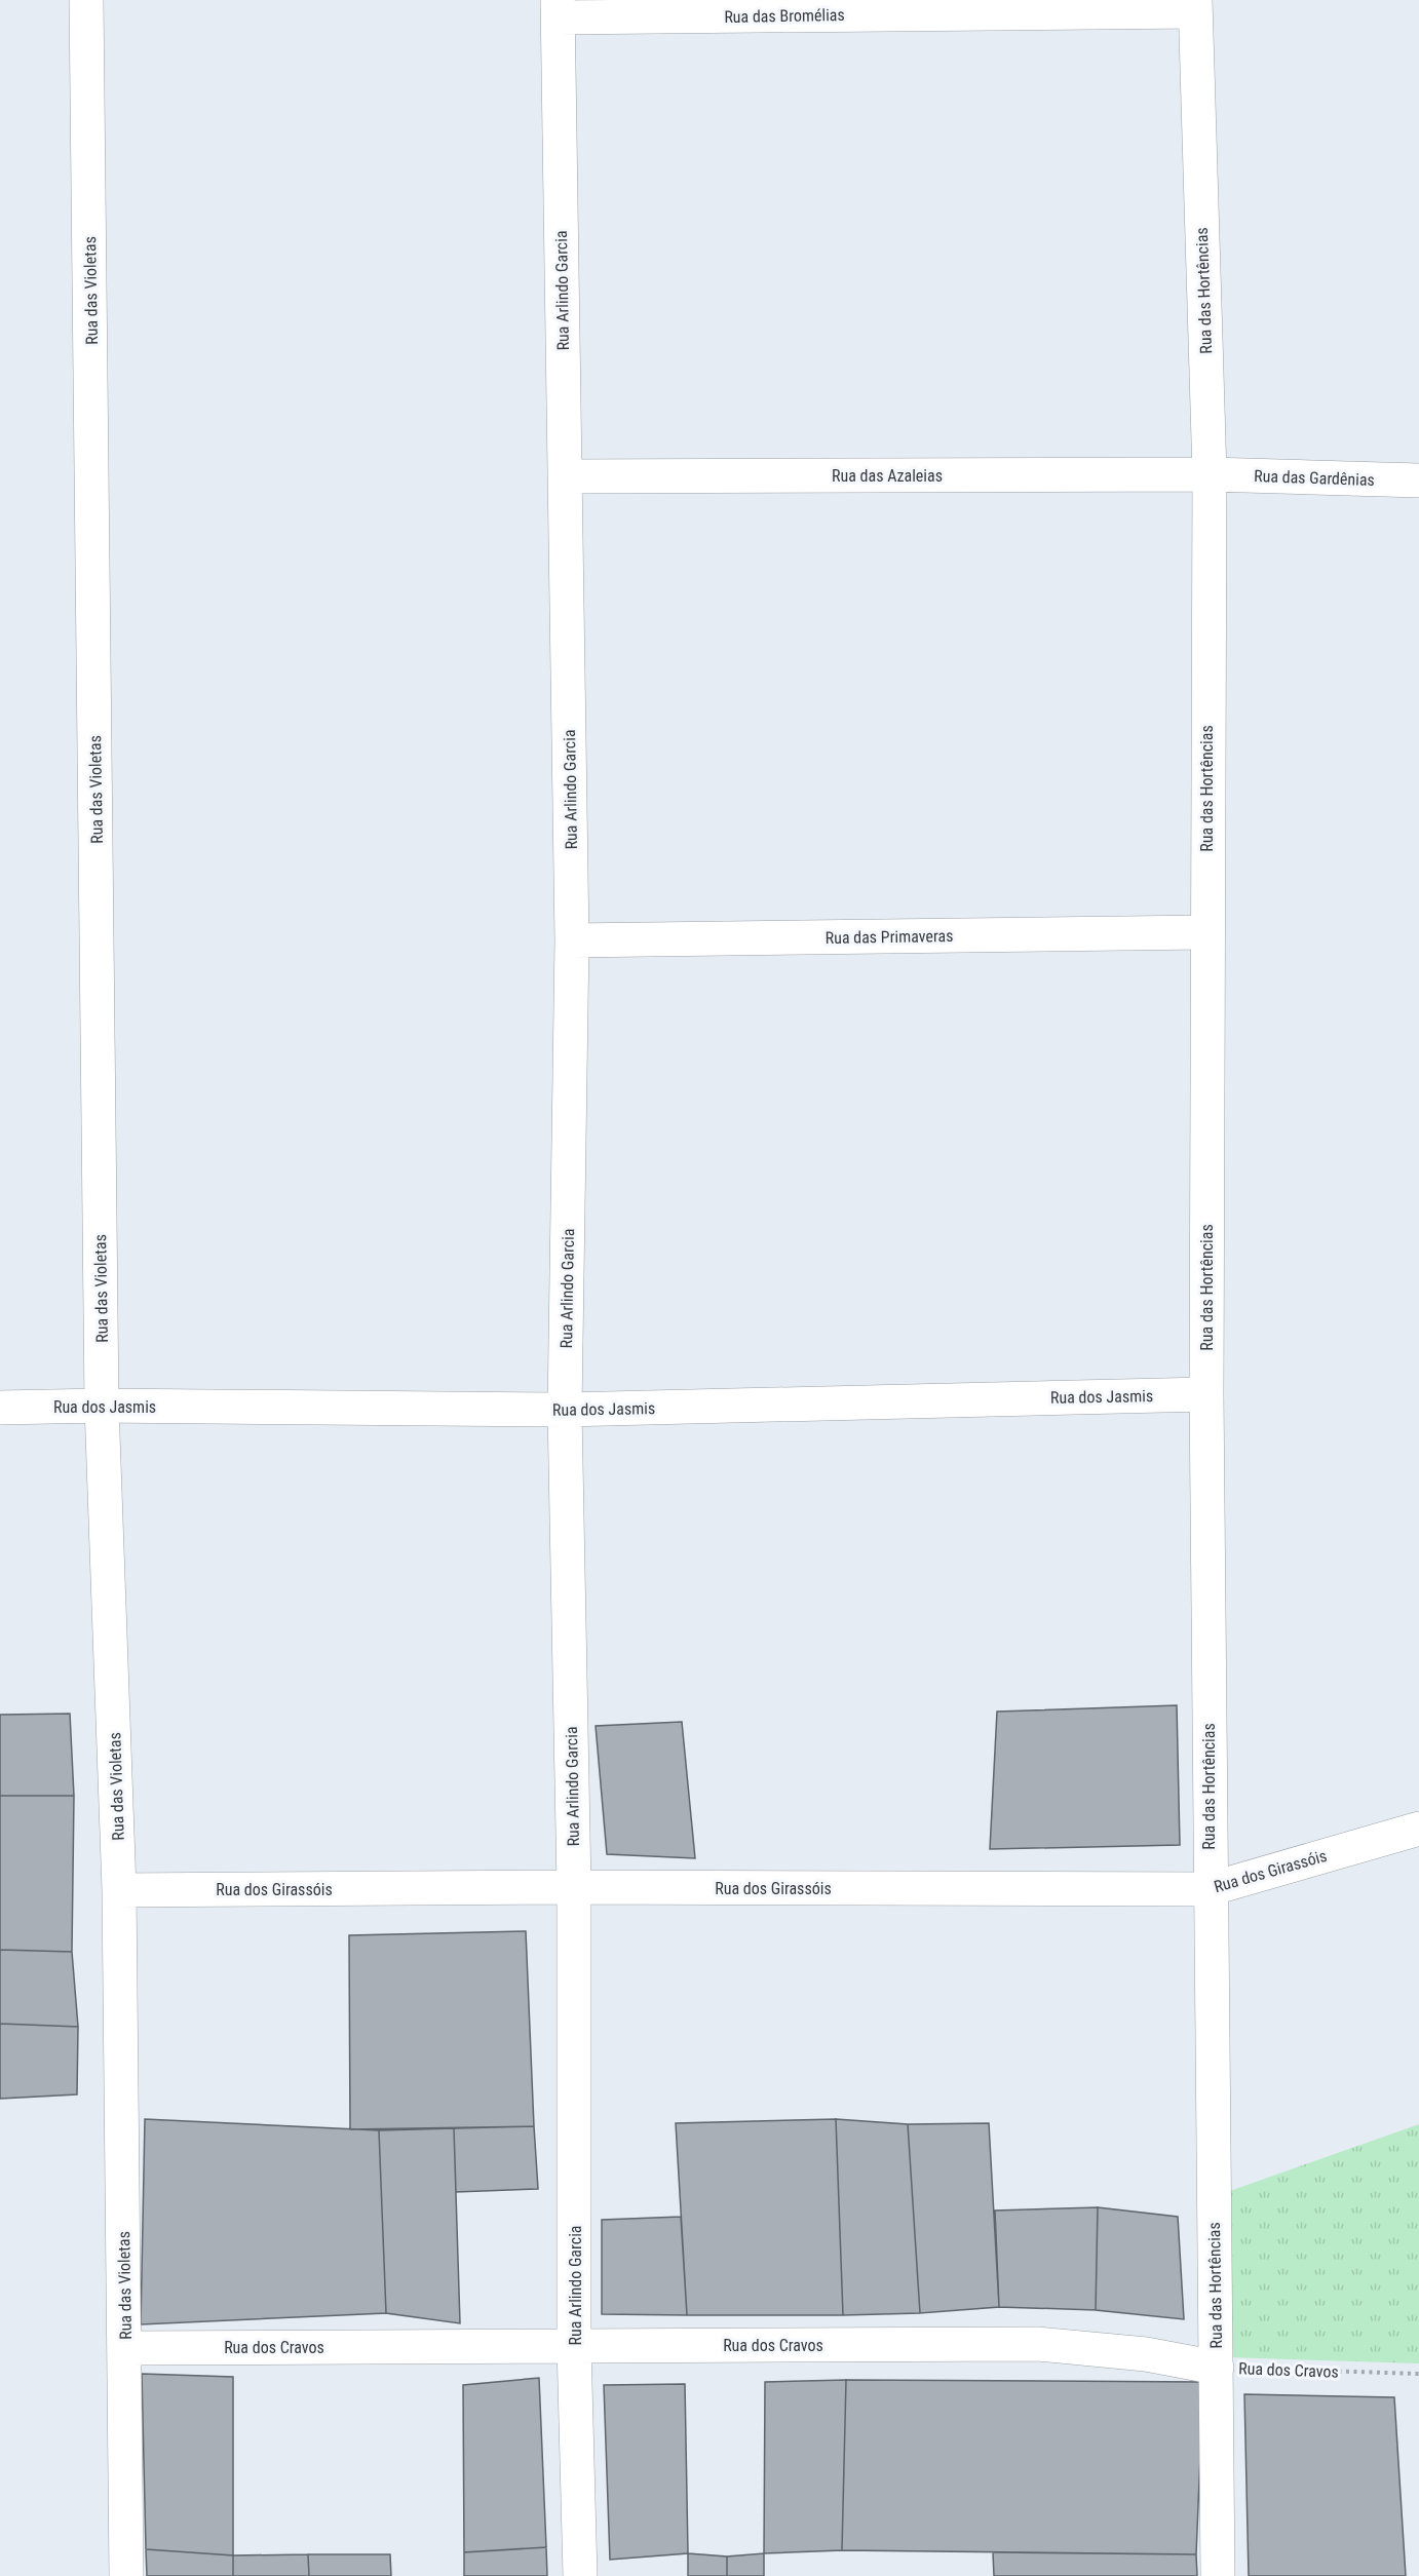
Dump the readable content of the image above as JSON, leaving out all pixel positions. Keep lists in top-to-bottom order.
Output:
{
  "streets": {
    "street": [
      "Rua das Bromélias",
      "Rua das Violetas",
      "Rua Arlindo Garcia",
      "Rua das Hortências",
      "Rua das Azaleias",
      "Rua das Gardênias",
      "Rua das Primaveras",
      "Rua dos Jasmis",
      "Rua dos Girassóis",
      "Rua dos Cravos"
    ]
  },
  "crossings": [
    ["Rua das Bromélias", "Rua Arlindo Garcia"],
    ["Rua das Bromélias", "Rua das Hortências"],
    ["Rua das Violetas", "Rua dos Jasmis"],
    ["Rua das Violetas", "Rua dos Girassóis"],
    ["Rua das Violetas", "Rua dos Cravos"],
    ["Rua Arlindo Garcia", "Rua das Azaleias"],
    ["Rua Arlindo Garcia", "Rua das Primaveras"],
    ["Rua Arlindo Garcia", "Rua dos Jasmis"],
    ["Rua Arlindo Garcia", "Rua dos Girassóis"],
    ["Rua Arlindo Garcia", "Rua dos Cravos"],
    ["Rua das Hortências", "Rua das Azaleias"],
    ["Rua das Hortências", "Rua das Gardênias"],
    ["Rua das Hortências", "Rua das Primaveras"],
    ["Rua das Hortências", "Rua dos Jasmis"],
    ["Rua das Hortências", "Rua dos Girassóis"],
    ["Rua das Hortências", "Rua dos Cravos"],
    ["Rua das Azaleias", "Rua das Gardênias"]
  ]
}
